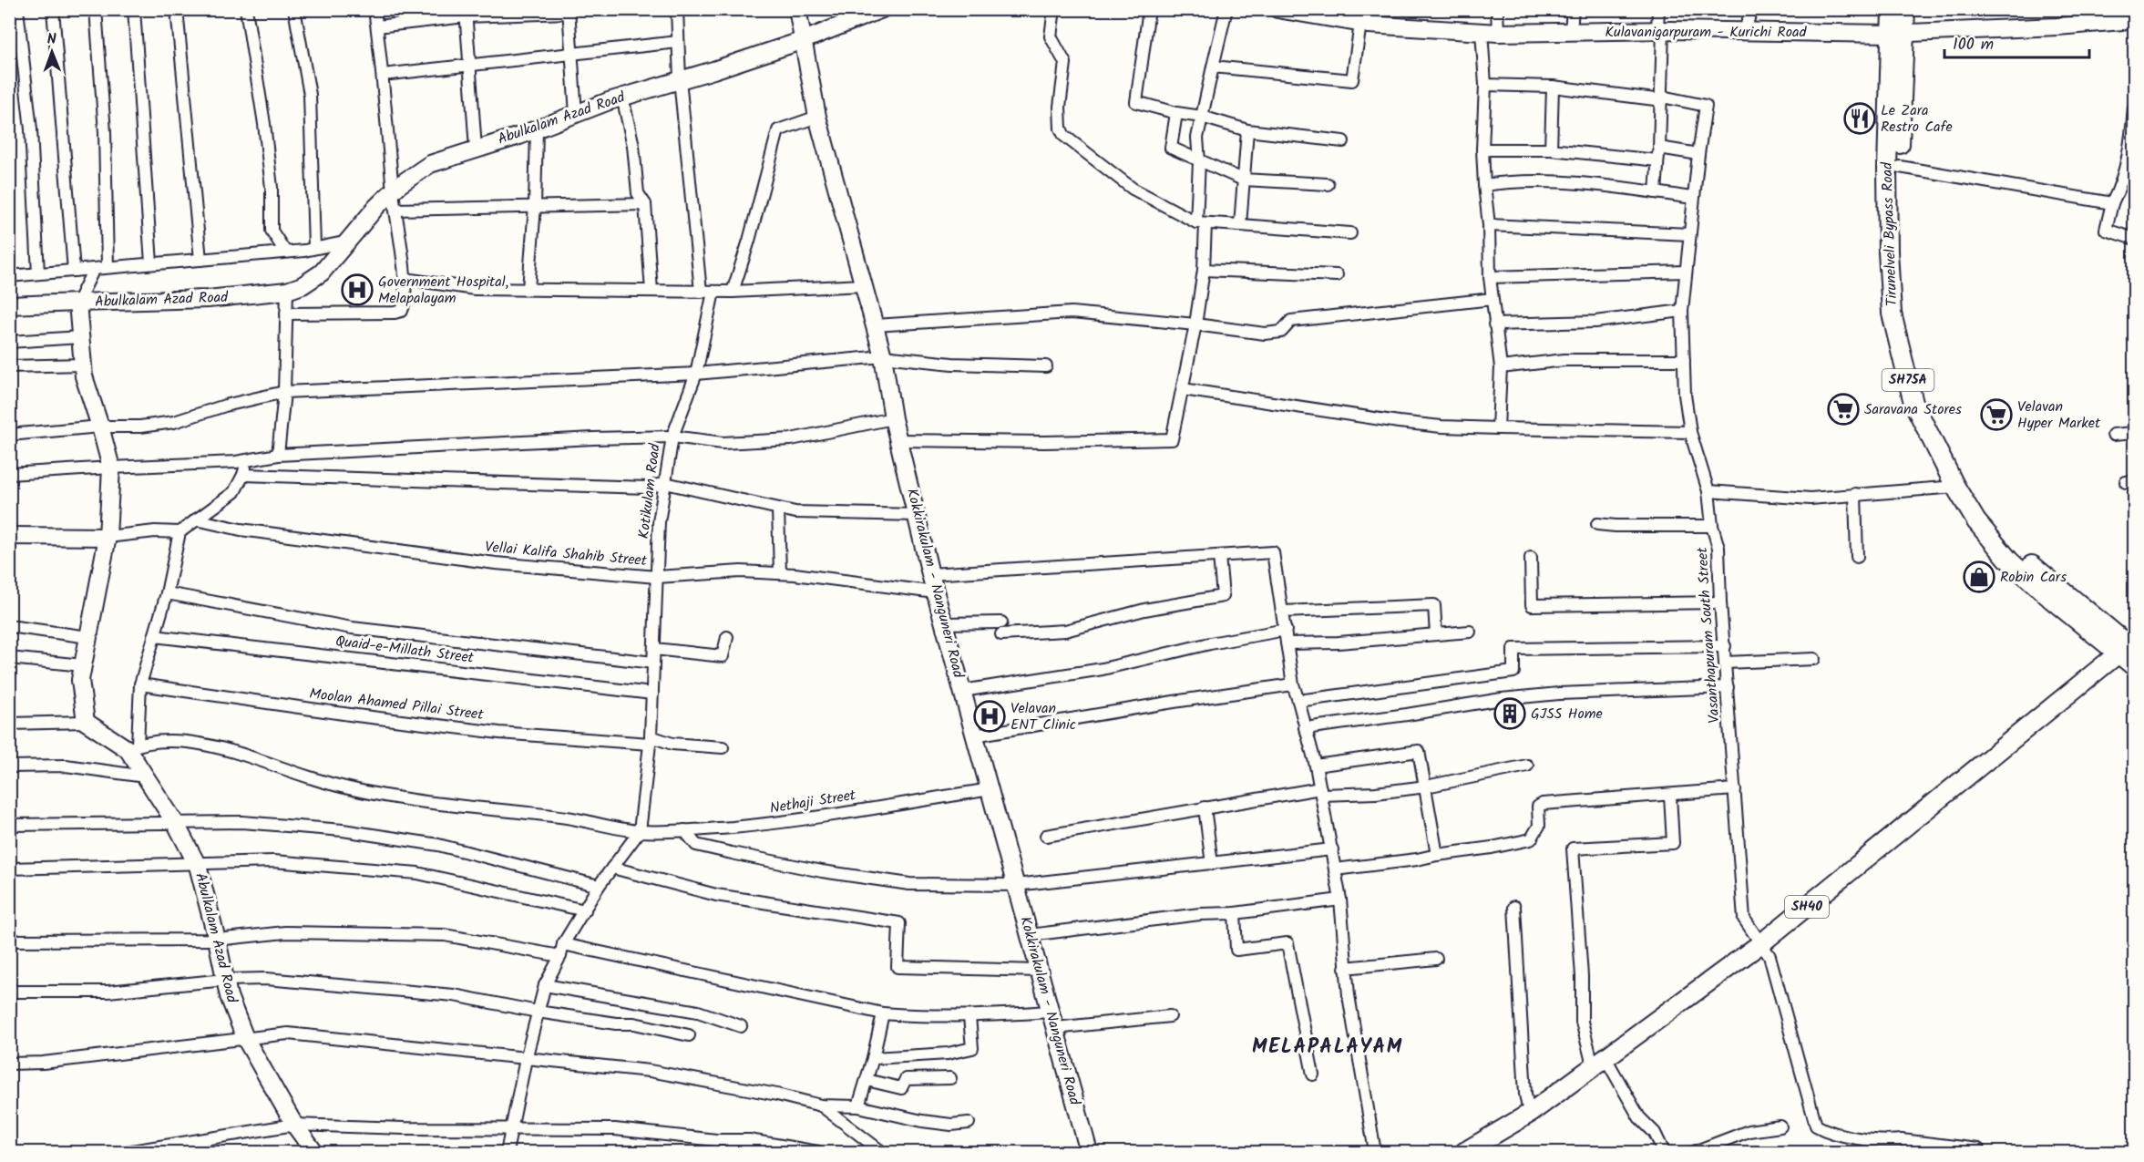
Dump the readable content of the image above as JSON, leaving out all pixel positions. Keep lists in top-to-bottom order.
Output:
{
  "streets": {
    "main road": [
      "Kulavanigarpuram - Kurichi Road",
      "Abulkalam Azad Road",
      "Tirunelveli Bypass Road",
      "SH75A",
      "Kokkirakulam - Nanguneri Road",
      "SH40"
    ],
    "street": [
      "Kotikulam Road",
      "Vellai Kalifa Shahib Street",
      "Vasanthapuram South Street",
      "Quaid-e-Millath Street",
      "Moolan Ahamed Pillai Street",
      "Nethaji Street"
    ]
  },
  "crossings": [
    ["Kulavanigarpuram - Kurichi Road", "Tirunelveli Bypass Road"],
    ["Abulkalam Azad Road", "Kokkirakulam - Nanguneri Road"],
    ["Abulkalam Azad Road", "Nethaji Street"],
    ["Tirunelveli Bypass Road", "SH40"],
    ["Kotikulam Road", "Vellai Kalifa Shahib Street"],
    ["Kotikulam Road", "Quaid-e-Millath Street"],
    ["Kotikulam Road", "Moolan Ahamed Pillai Street"],
    ["Kotikulam Road", "Nethaji Street"],
    ["Vellai Kalifa Shahib Street", "Kokkirakulam - Nanguneri Road"],
    ["Kokkirakulam - Nanguneri Road", "Nethaji Street"],
    ["Vasanthapuram South Street", "SH40"]
  ],
  "districts": ["MELAPALAYAM"],
  "places": {
    "restaurant": ["Le Zara Restro Cafe"],
    "hospital": ["Government Hospital, Melapalayam", "Velavan ENT Clinic"],
    "supermarket": ["Saravana Stores", "Velavan Hyper Market"],
    "shop": ["Robin Cars"],
    "building": ["GJSS Home"]
  },
  "scale_bar": "100 m",
  "north": "top"
}
